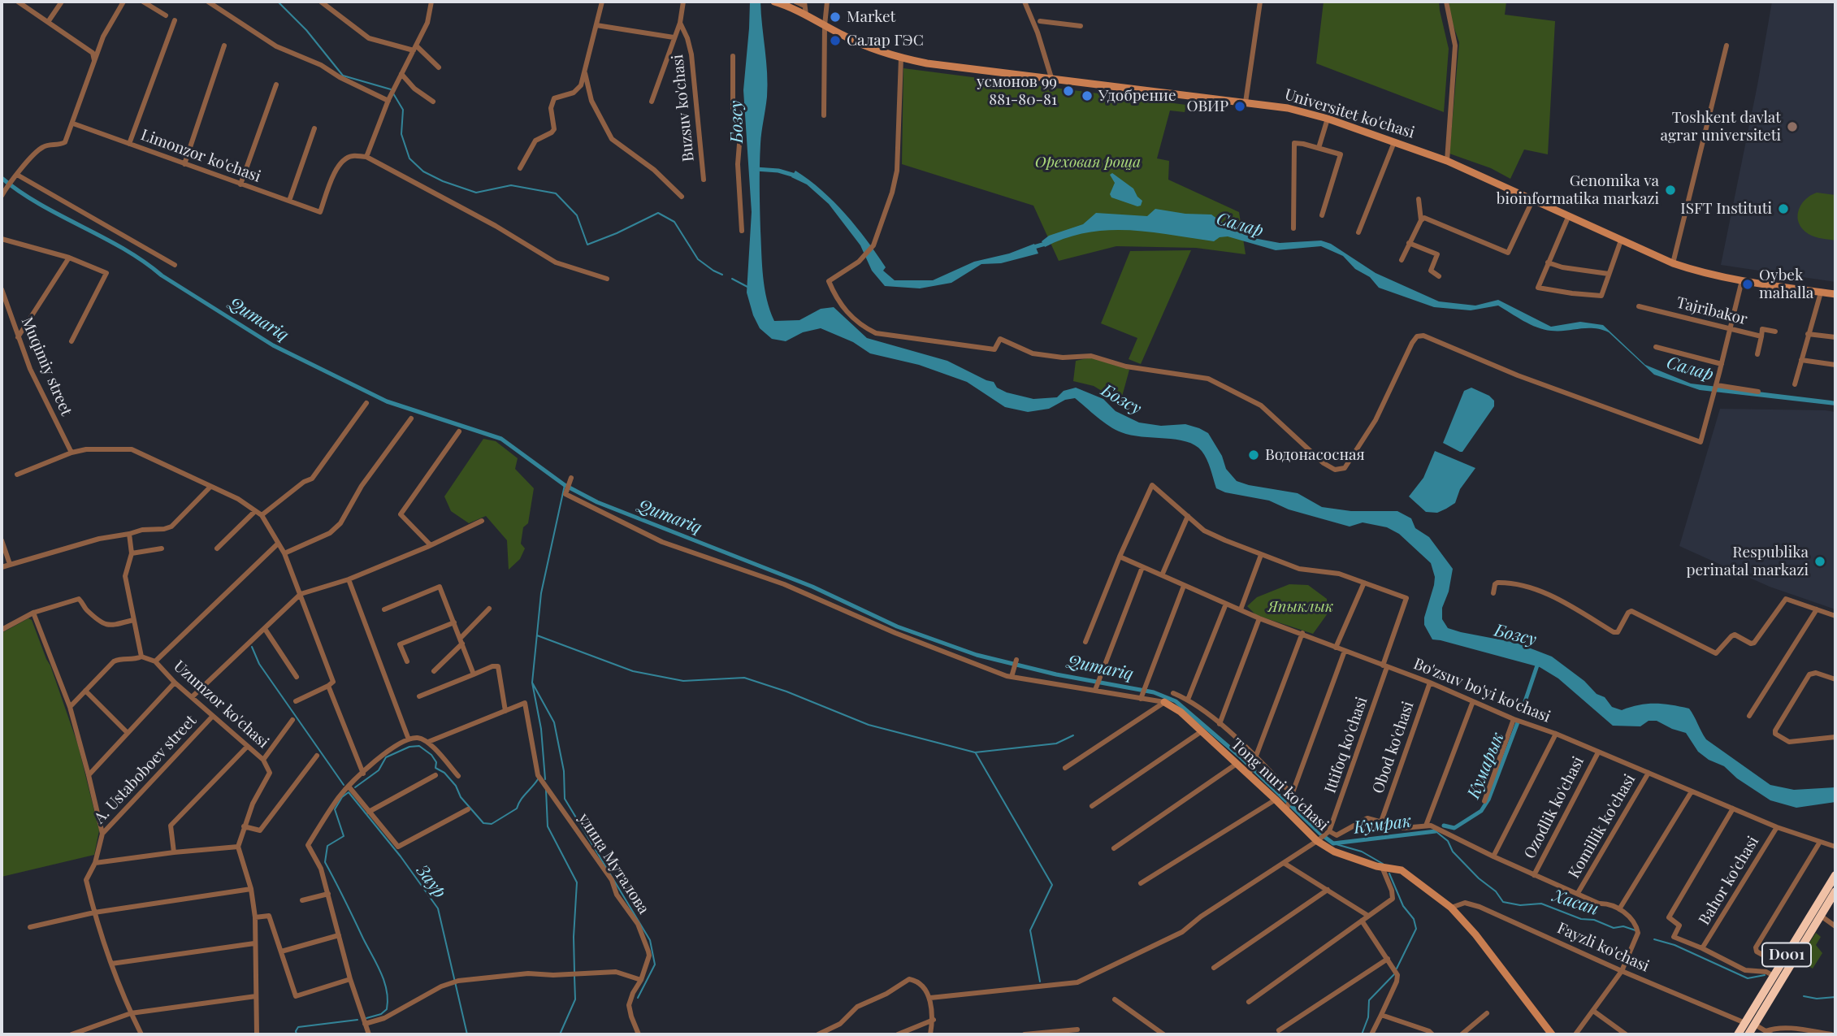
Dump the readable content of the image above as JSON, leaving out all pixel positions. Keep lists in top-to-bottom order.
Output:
{
  "streets": {
    "highway": ["D001"],
    "main road": ["Universitet ko'chasi", "Tong nuri ko'chasi"],
    "street": [
      "Buzsuv ko'chasi",
      "Limonzor ko'chasi",
      "Tajribakor",
      "Muqimiy street",
      "Bo'zsuv bo'yi ko'chasi",
      "Uzumzor ko'chasi",
      "Ittifoq ko'chasi",
      "Obod ko'chasi",
      "A. Ustaboboev street",
      "Ozodlik ko'chasi",
      "Komillik ko'chasi",
      "улица Муталова",
      "Bahor ko'chasi",
      "Fayzli ko'chasi"
    ]
  },
  "crossings": [
    ["Bo'zsuv bo'yi ko'chasi", "Ittifoq ko'chasi"],
    ["Bo'zsuv bo'yi ko'chasi", "Obod ko'chasi"],
    ["Bo'zsuv bo'yi ko'chasi", "Ozodlik ko'chasi"],
    ["Bo'zsuv bo'yi ko'chasi", "Komillik ko'chasi"],
    ["Bo'zsuv bo'yi ko'chasi", "Bahor ko'chasi"],
    ["Uzumzor ko'chasi", "A. Ustaboboev street"],
    ["Tong nuri ko'chasi", "Fayzli ko'chasi"],
    ["Fayzli ko'chasi", "D001"]
  ],
  "water": [
    "Бозсу",
    "Салар",
    "Qumariq",
    "Кумарык",
    "Кумрак",
    "Заур",
    "Хасан"
  ],
  "parks": ["Ореховая роща", "Япыклык"],
  "places": [
    "Market",
    "Салар ГЭС",
    "усмонов 99 881-80-81",
    "Удобрение",
    "ОВИР",
    "Toshkent davlat agrar universiteti",
    "Genomika va bioinformatika markazi",
    "ISFT Instituti",
    "Oybek mahalla",
    "Водонасосная",
    "Respublika perinatal markazi"
  ]
}
